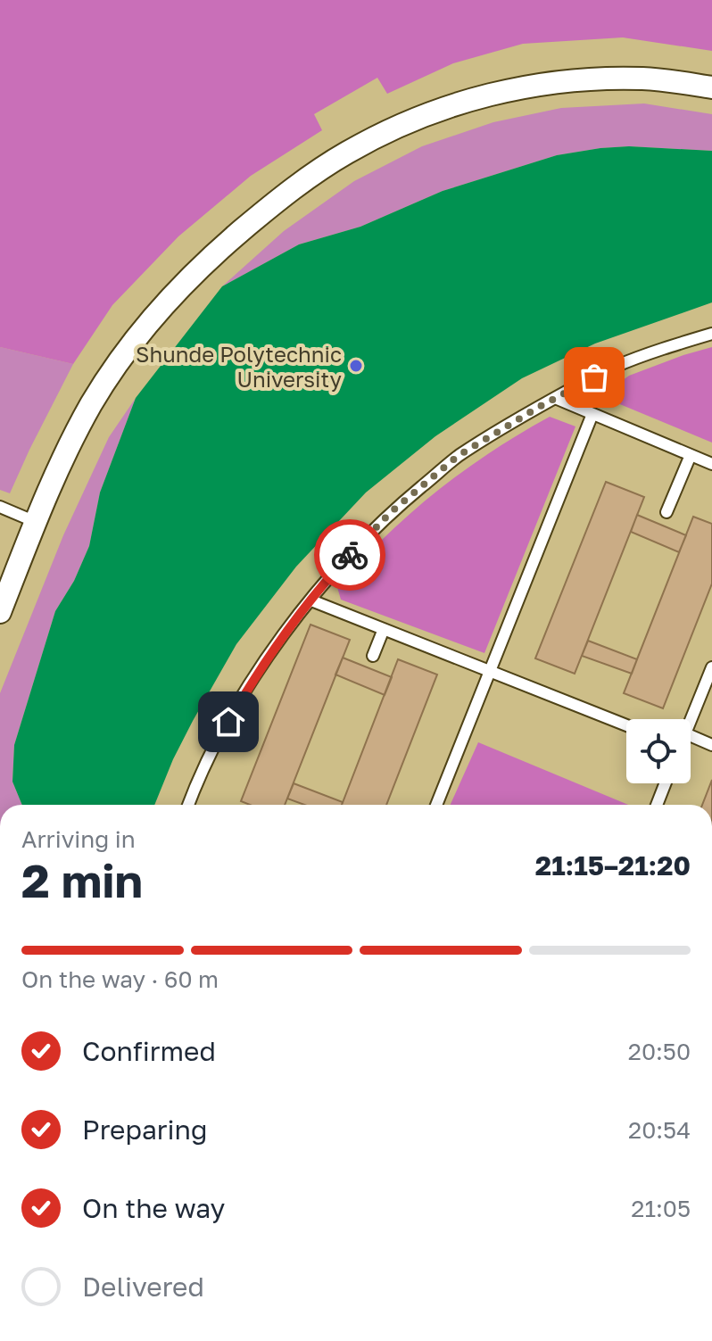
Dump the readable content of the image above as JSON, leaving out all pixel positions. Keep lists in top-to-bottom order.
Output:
{
  "places": ["Shunde Polytechnic University"],
  "page": {
    "heading": ["2 min", "Arriving in", "21:15–21:20"],
    "bar": "On the way · 60 m",
    "list": [
      ["Confirmed", "20:50"],
      ["Preparing", "20:54"],
      ["On the way", "21:05"],
      "Delivered"
    ]
  }
}
